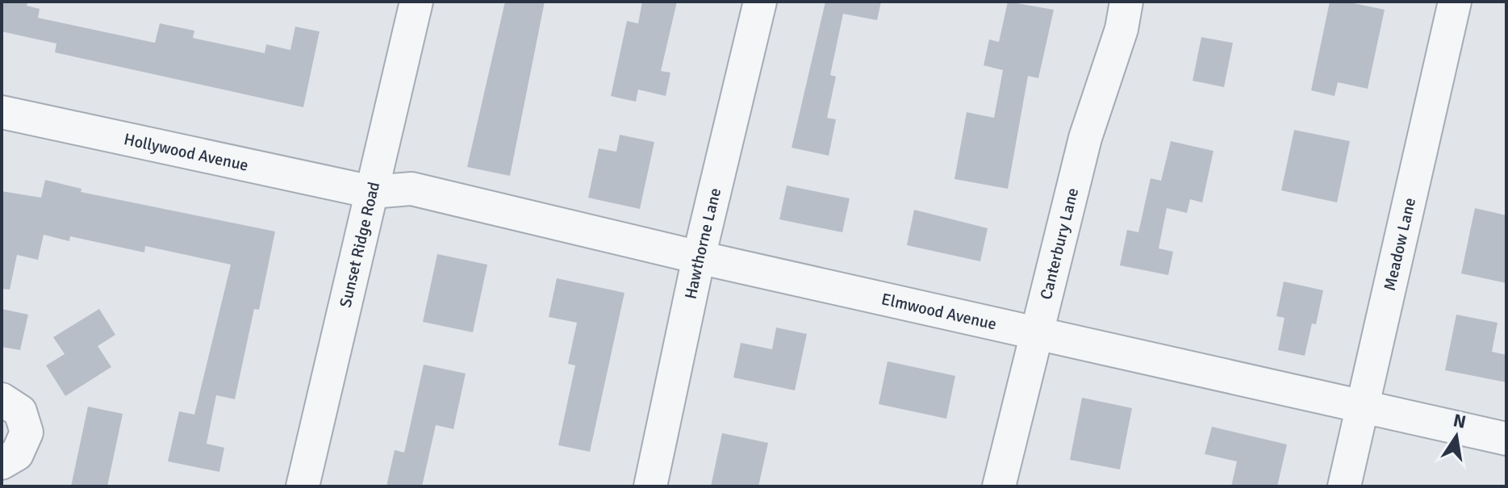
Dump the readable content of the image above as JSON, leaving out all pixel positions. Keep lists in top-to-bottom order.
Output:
{
  "streets": {
    "street": [
      "Hollywood Avenue",
      "Canterbury Lane",
      "Hawthorne Lane",
      "Sunset Ridge Road",
      "Meadow Lane",
      "Elmwood Avenue"
    ]
  },
  "crossings": [
    ["Hollywood Avenue", "Sunset Ridge Road"],
    ["Hollywood Avenue", "Elmwood Avenue"],
    ["Canterbury Lane", "Elmwood Avenue"],
    ["Hawthorne Lane", "Elmwood Avenue"],
    ["Sunset Ridge Road", "Elmwood Avenue"],
    ["Meadow Lane", "Elmwood Avenue"]
  ],
  "north": "top"
}
